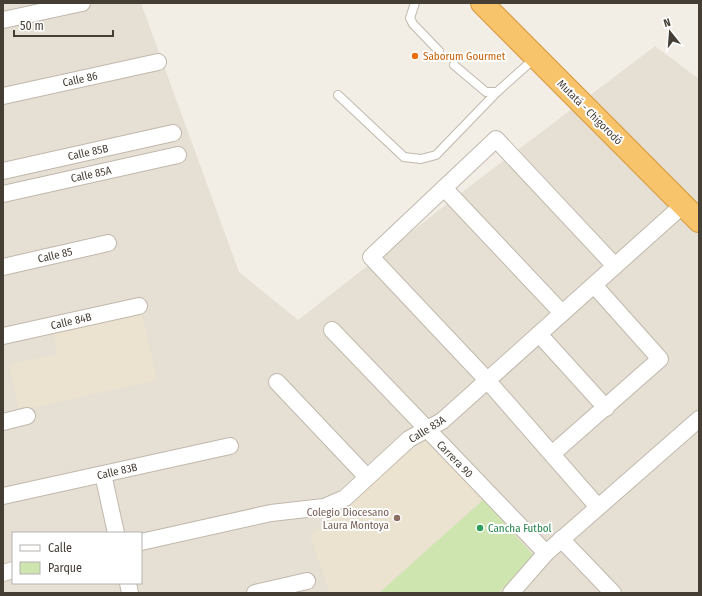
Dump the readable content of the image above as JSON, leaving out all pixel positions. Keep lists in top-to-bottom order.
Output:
{
  "streets": {
    "highway": ["Mutatá - Chigorodó"],
    "street": [
      "Calle 86",
      "Calle 85B",
      "Calle 85A",
      "Calle 85",
      "Calle 84B",
      "Calle 83A",
      "Carrera 90",
      "Calle 83B"
    ]
  },
  "crossings": [
    ["Mutatá - Chigorodó", "Calle 83A"],
    ["Calle 83A", "Carrera 90"]
  ],
  "places": ["Saborum Gourmet", "Colegio Diocesano Laura Montoya", "Cancha Futbol"],
  "legend": ["Calle", "Parque"],
  "scale_bar": "50 m",
  "north": "top"
}
